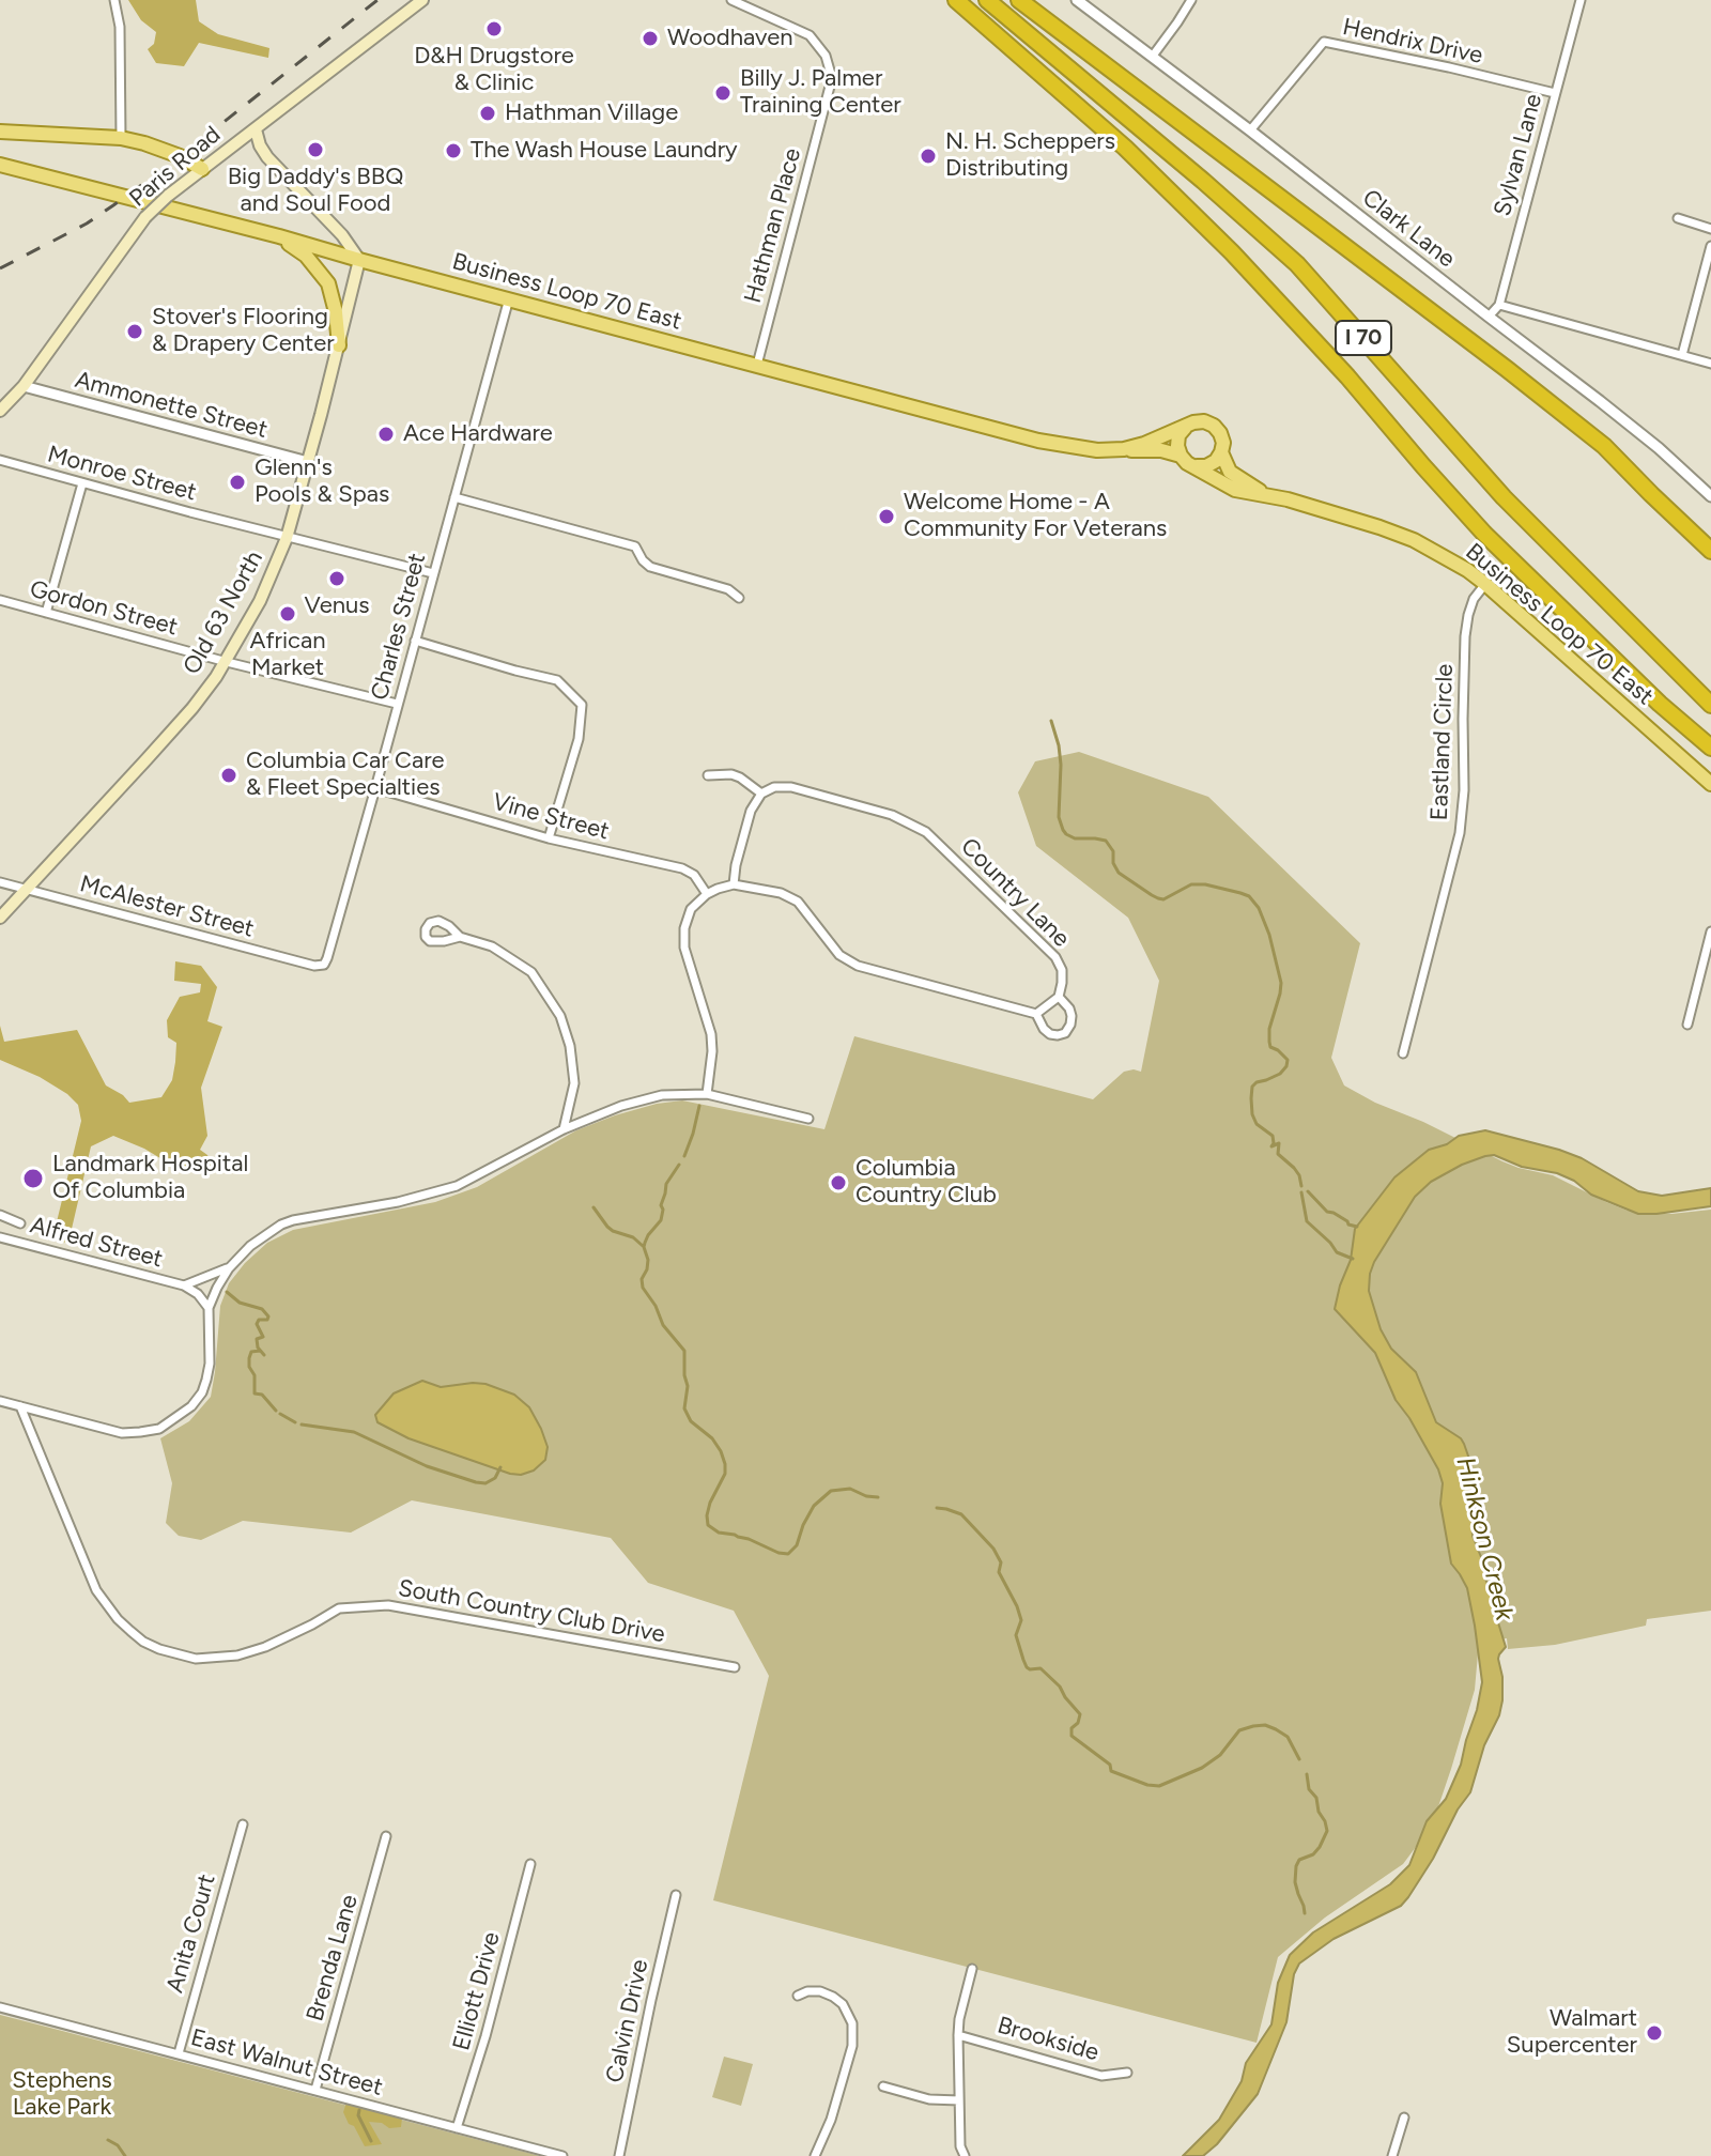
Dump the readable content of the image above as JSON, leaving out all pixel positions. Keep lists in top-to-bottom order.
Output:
{
  "streets": {
    "highway": ["I 70"],
    "main road": ["Paris Road", "Business Loop 70 East", "Old 63 North"],
    "street": [
      "Hendrix Drive",
      "Sylvan Lane",
      "Hathman Place",
      "Clark Lane",
      "Ammonette Street",
      "Monroe Street",
      "Gordon Street",
      "Charles Street",
      "Eastland Circle",
      "Vine Street",
      "Country Lane",
      "McAlester Street",
      "Alfred Street",
      "South Country Club Drive",
      "Anita Court",
      "Brenda Lane",
      "Elliott Drive",
      "Calvin Drive",
      "Brookside",
      "East Walnut Street"
    ]
  },
  "crossings": [
    ["Hendrix Drive", "Sylvan Lane"],
    ["Hendrix Drive", "Clark Lane"],
    ["Sylvan Lane", "Clark Lane"],
    ["Paris Road", "Ammonette Street"],
    ["Hathman Place", "Business Loop 70 East"],
    ["Business Loop 70 East", "Old 63 North"],
    ["Business Loop 70 East", "Charles Street"],
    ["Business Loop 70 East", "Eastland Circle"],
    ["Ammonette Street", "Old 63 North"],
    ["Monroe Street", "Old 63 North"],
    ["Monroe Street", "Charles Street"],
    ["Gordon Street", "Old 63 North"],
    ["Gordon Street", "Charles Street"],
    ["Old 63 North", "McAlester Street"],
    ["Charles Street", "Vine Street"],
    ["Charles Street", "McAlester Street"],
    ["Anita Court", "East Walnut Street"],
    ["Brenda Lane", "East Walnut Street"],
    ["Elliott Drive", "East Walnut Street"]
  ],
  "water": ["Hinkson Creek"],
  "parks": ["Stephens Lake Park"],
  "places": [
    "D&H Drugstore & Clinic",
    "Woodhaven",
    "Billy J. Palmer Training Center",
    "Hathman Village",
    "Big Daddy's BBQ and Soul Food",
    "The Wash House Laundry",
    "N. H. Scheppers Distributing",
    "Stover's Flooring & Drapery Center",
    "Ace Hardware",
    "Glenn's Pools & Spas",
    "Welcome Home - A Community For Veterans",
    "Venus",
    "African Market",
    "Columbia Car Care & Fleet Specialties",
    "Landmark Hospital Of Columbia",
    "Columbia Country Club",
    "Walmart Supercenter"
  ]
}
